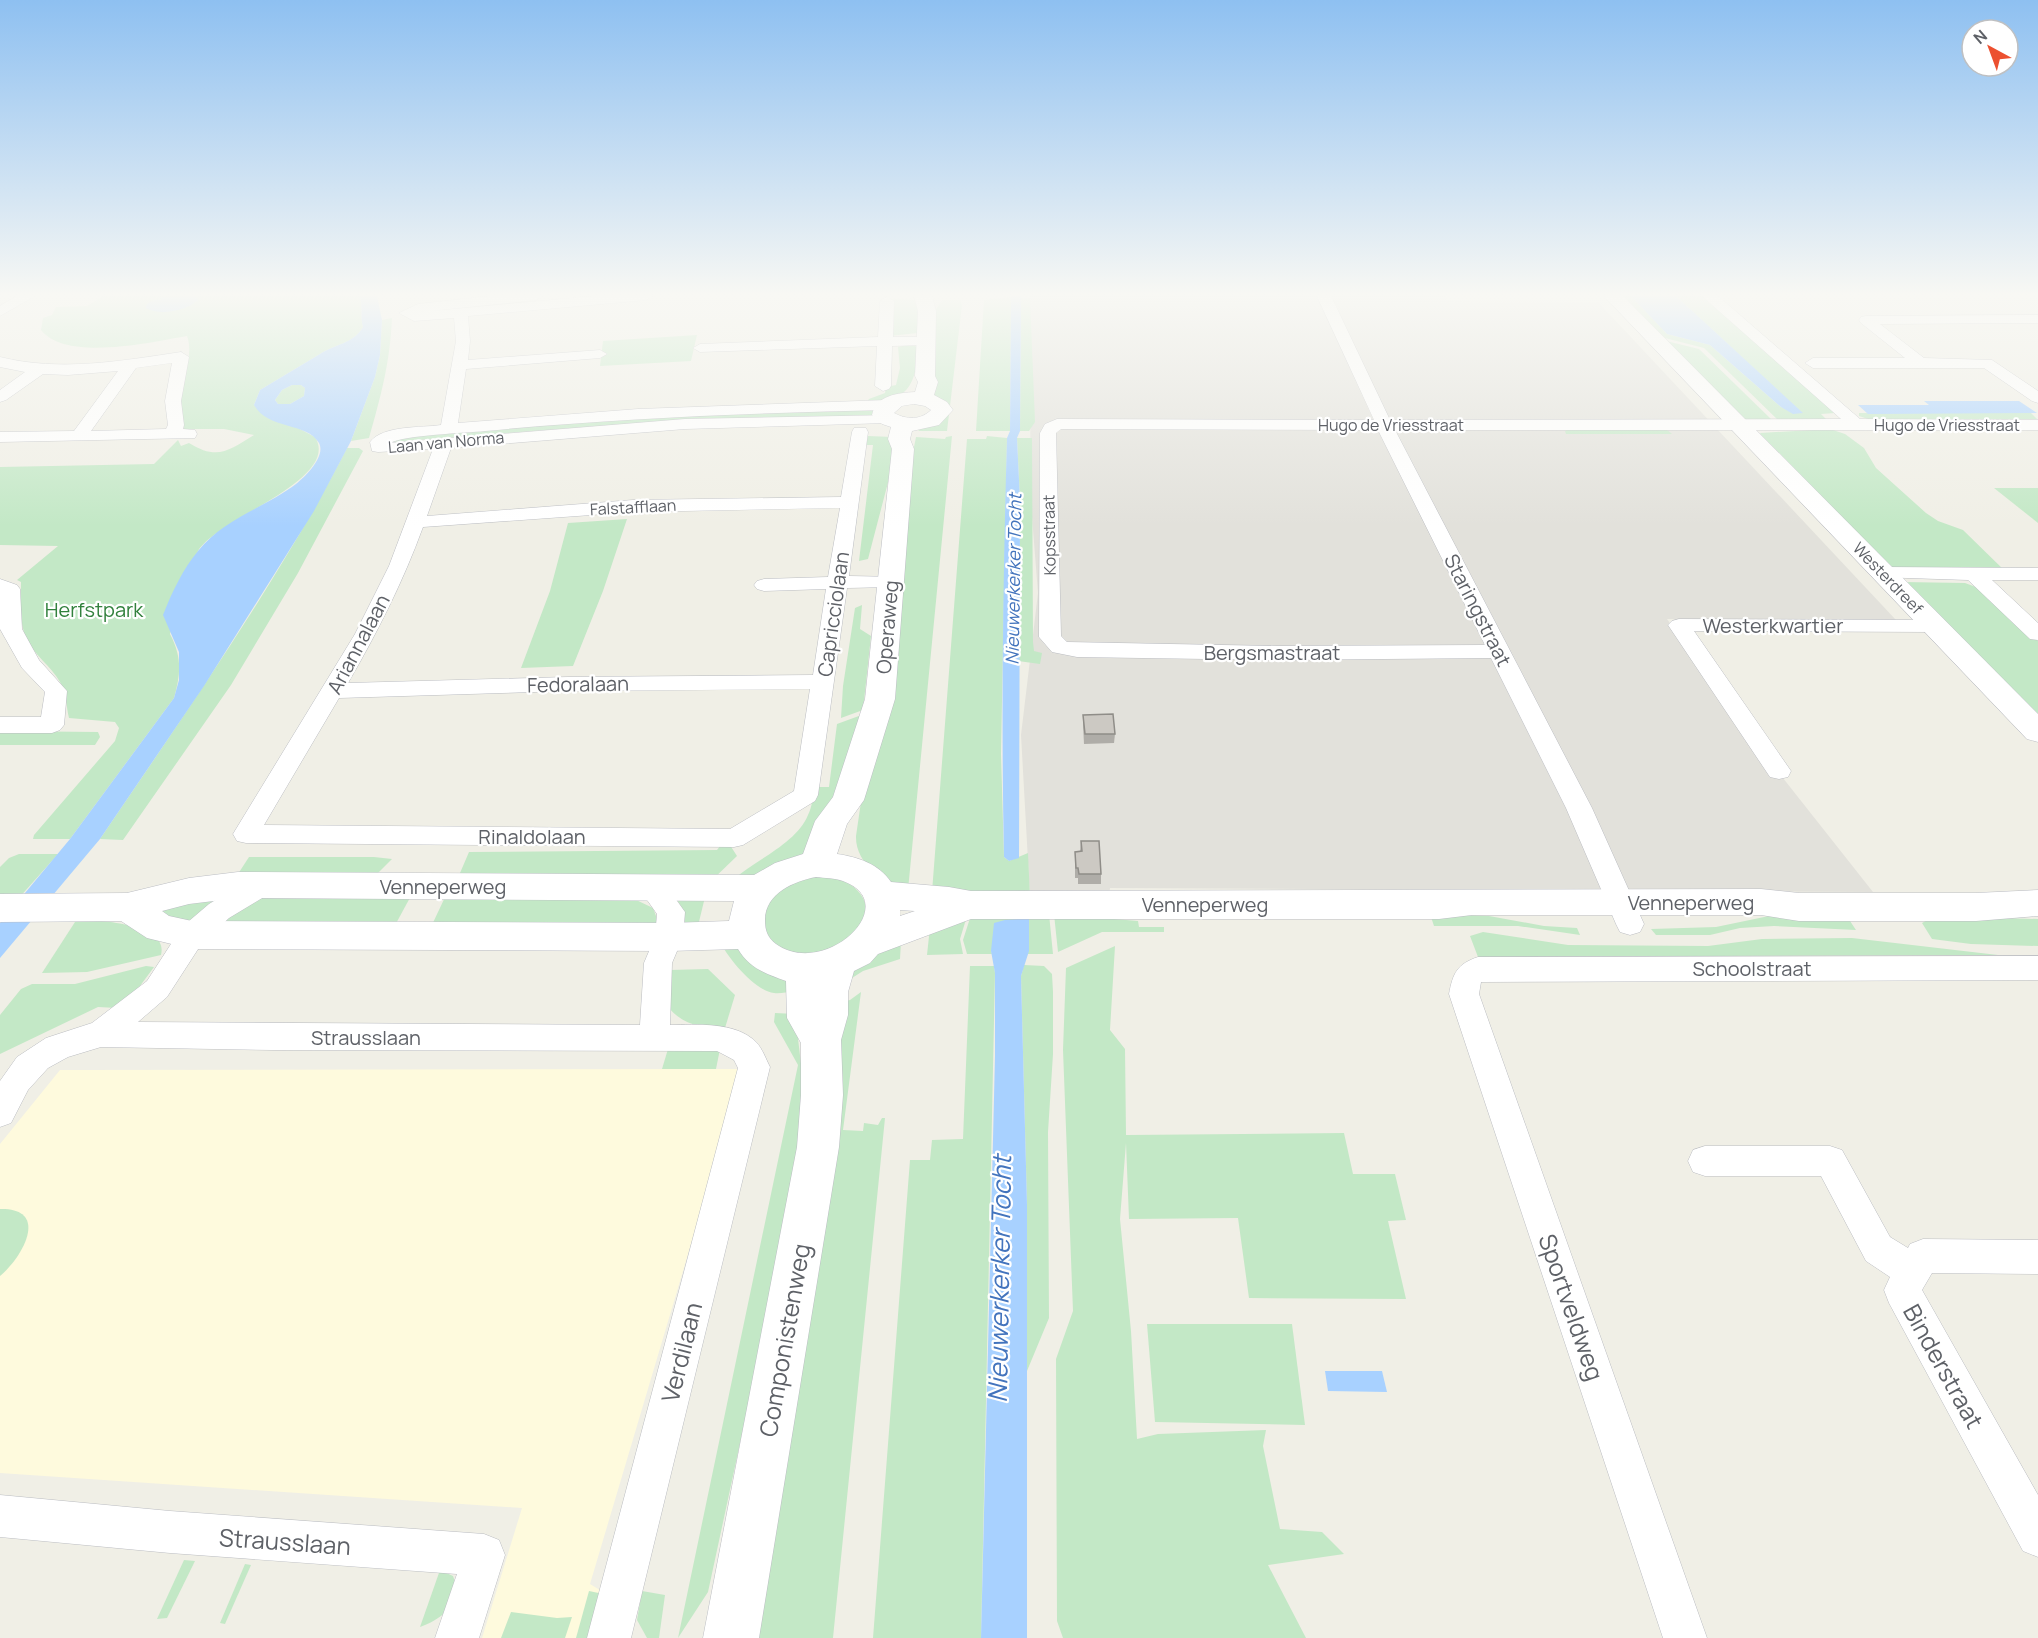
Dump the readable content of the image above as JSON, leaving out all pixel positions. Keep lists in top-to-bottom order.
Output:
{
  "streets": {
    "street": [
      "Hugo de Vriesstraat",
      "Laan van Norma",
      "Falstafflaan",
      "Kopsstraat",
      "Westerdreef",
      "Staringstraat",
      "Capricciolaan",
      "Westerkwartier",
      "Operaweg",
      "Ariannalaan",
      "Bergsmastraat",
      "Fedoralaan",
      "Rinaldolaan",
      "Venneperweg",
      "Schoolstraat",
      "Strausslaan",
      "Sportveldweg",
      "Componistenweg",
      "Verdilaan",
      "Binderstraat"
    ]
  },
  "crossings": [
    ["Hugo de Vriesstraat", "Kopsstraat"],
    ["Hugo de Vriesstraat", "Westerdreef"],
    ["Hugo de Vriesstraat", "Staringstraat"],
    ["Laan van Norma", "Operaweg"],
    ["Laan van Norma", "Ariannalaan"],
    ["Falstafflaan", "Capricciolaan"],
    ["Falstafflaan", "Ariannalaan"],
    ["Kopsstraat", "Bergsmastraat"],
    ["Westerdreef", "Westerkwartier"],
    ["Staringstraat", "Bergsmastraat"],
    ["Staringstraat", "Venneperweg"],
    ["Capricciolaan", "Fedoralaan"],
    ["Capricciolaan", "Rinaldolaan"],
    ["Operaweg", "Venneperweg"],
    ["Operaweg", "Componistenweg"],
    ["Ariannalaan", "Fedoralaan"],
    ["Ariannalaan", "Rinaldolaan"],
    ["Venneperweg", "Componistenweg"],
    ["Schoolstraat", "Sportveldweg"],
    ["Strausslaan", "Verdilaan"]
  ],
  "water": ["Nieuwerkerker Tocht"],
  "parks": ["Herfstpark"],
  "north": "top left"
}
